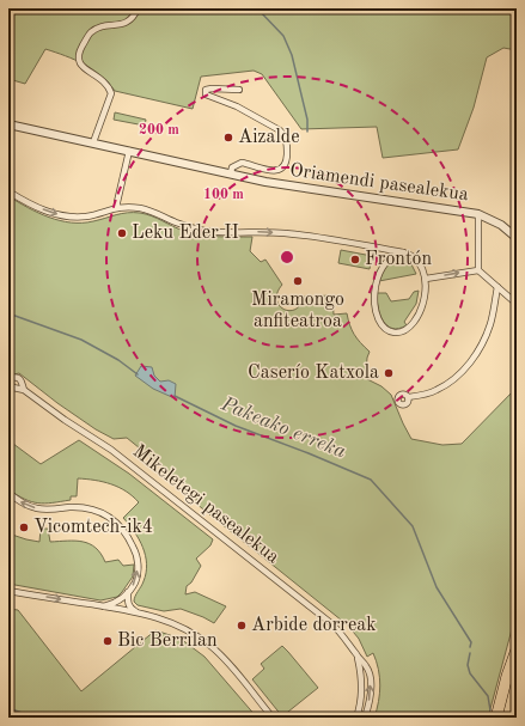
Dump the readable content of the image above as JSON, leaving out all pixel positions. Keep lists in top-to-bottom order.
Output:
{
  "streets": {
    "street": ["Oriamendi pasealekua", "Mikeletegi pasealekua"]
  },
  "water": ["Pakeako erreka"],
  "places": [
    "Aizalde",
    "Leku Eder II",
    "Frontón",
    "Miramongo anfiteatroa",
    "Caserío Katxola",
    "Vicomtech-ik4",
    "Arbide dorreak",
    "Bic Berrilan"
  ],
  "rings": ["200 m", "100 m"]
}
